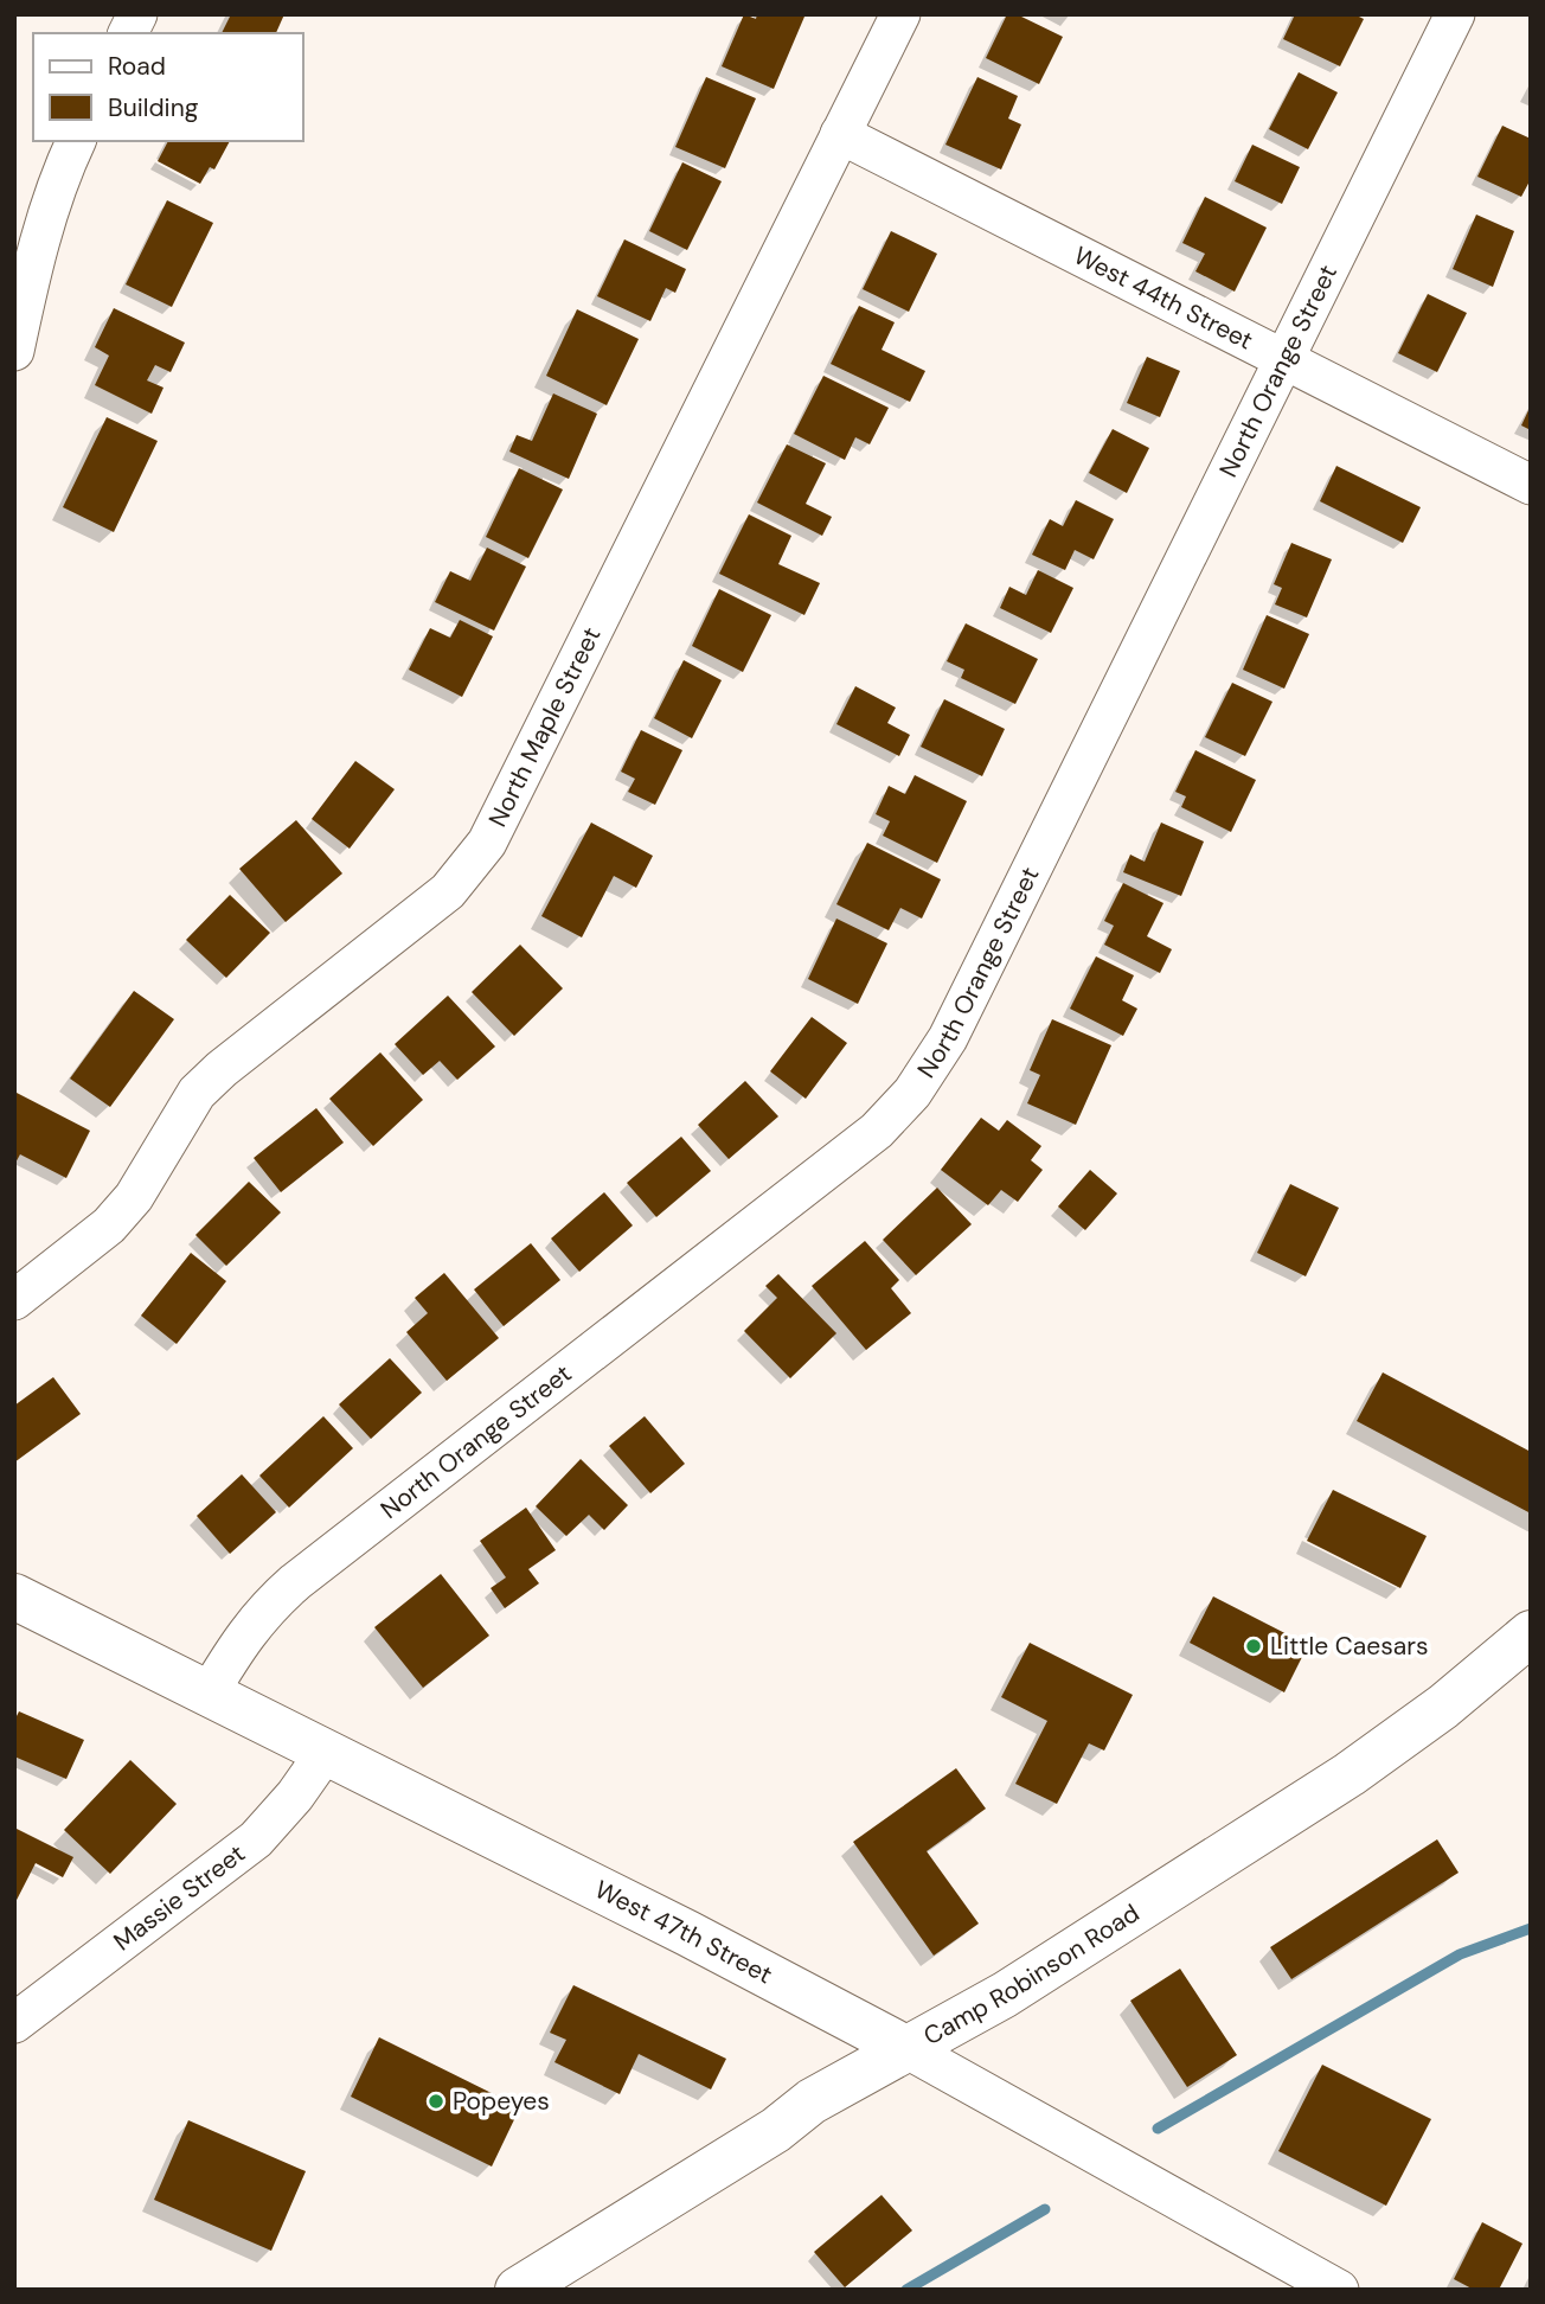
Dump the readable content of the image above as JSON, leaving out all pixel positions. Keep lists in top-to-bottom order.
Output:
{
  "streets": {
    "main road": ["West 47th Street", "Camp Robinson Road"],
    "street": [
      "West 44th Street",
      "North Orange Street",
      "North Maple Street",
      "Massie Street"
    ]
  },
  "crossings": [
    ["West 44th Street", "North Orange Street"],
    ["West 44th Street", "North Maple Street"],
    ["North Orange Street", "West 47th Street"],
    ["Massie Street", "West 47th Street"],
    ["West 47th Street", "Camp Robinson Road"]
  ],
  "places": ["Little Caesars", "Popeyes"],
  "legend": ["Road", "Building"]
}
